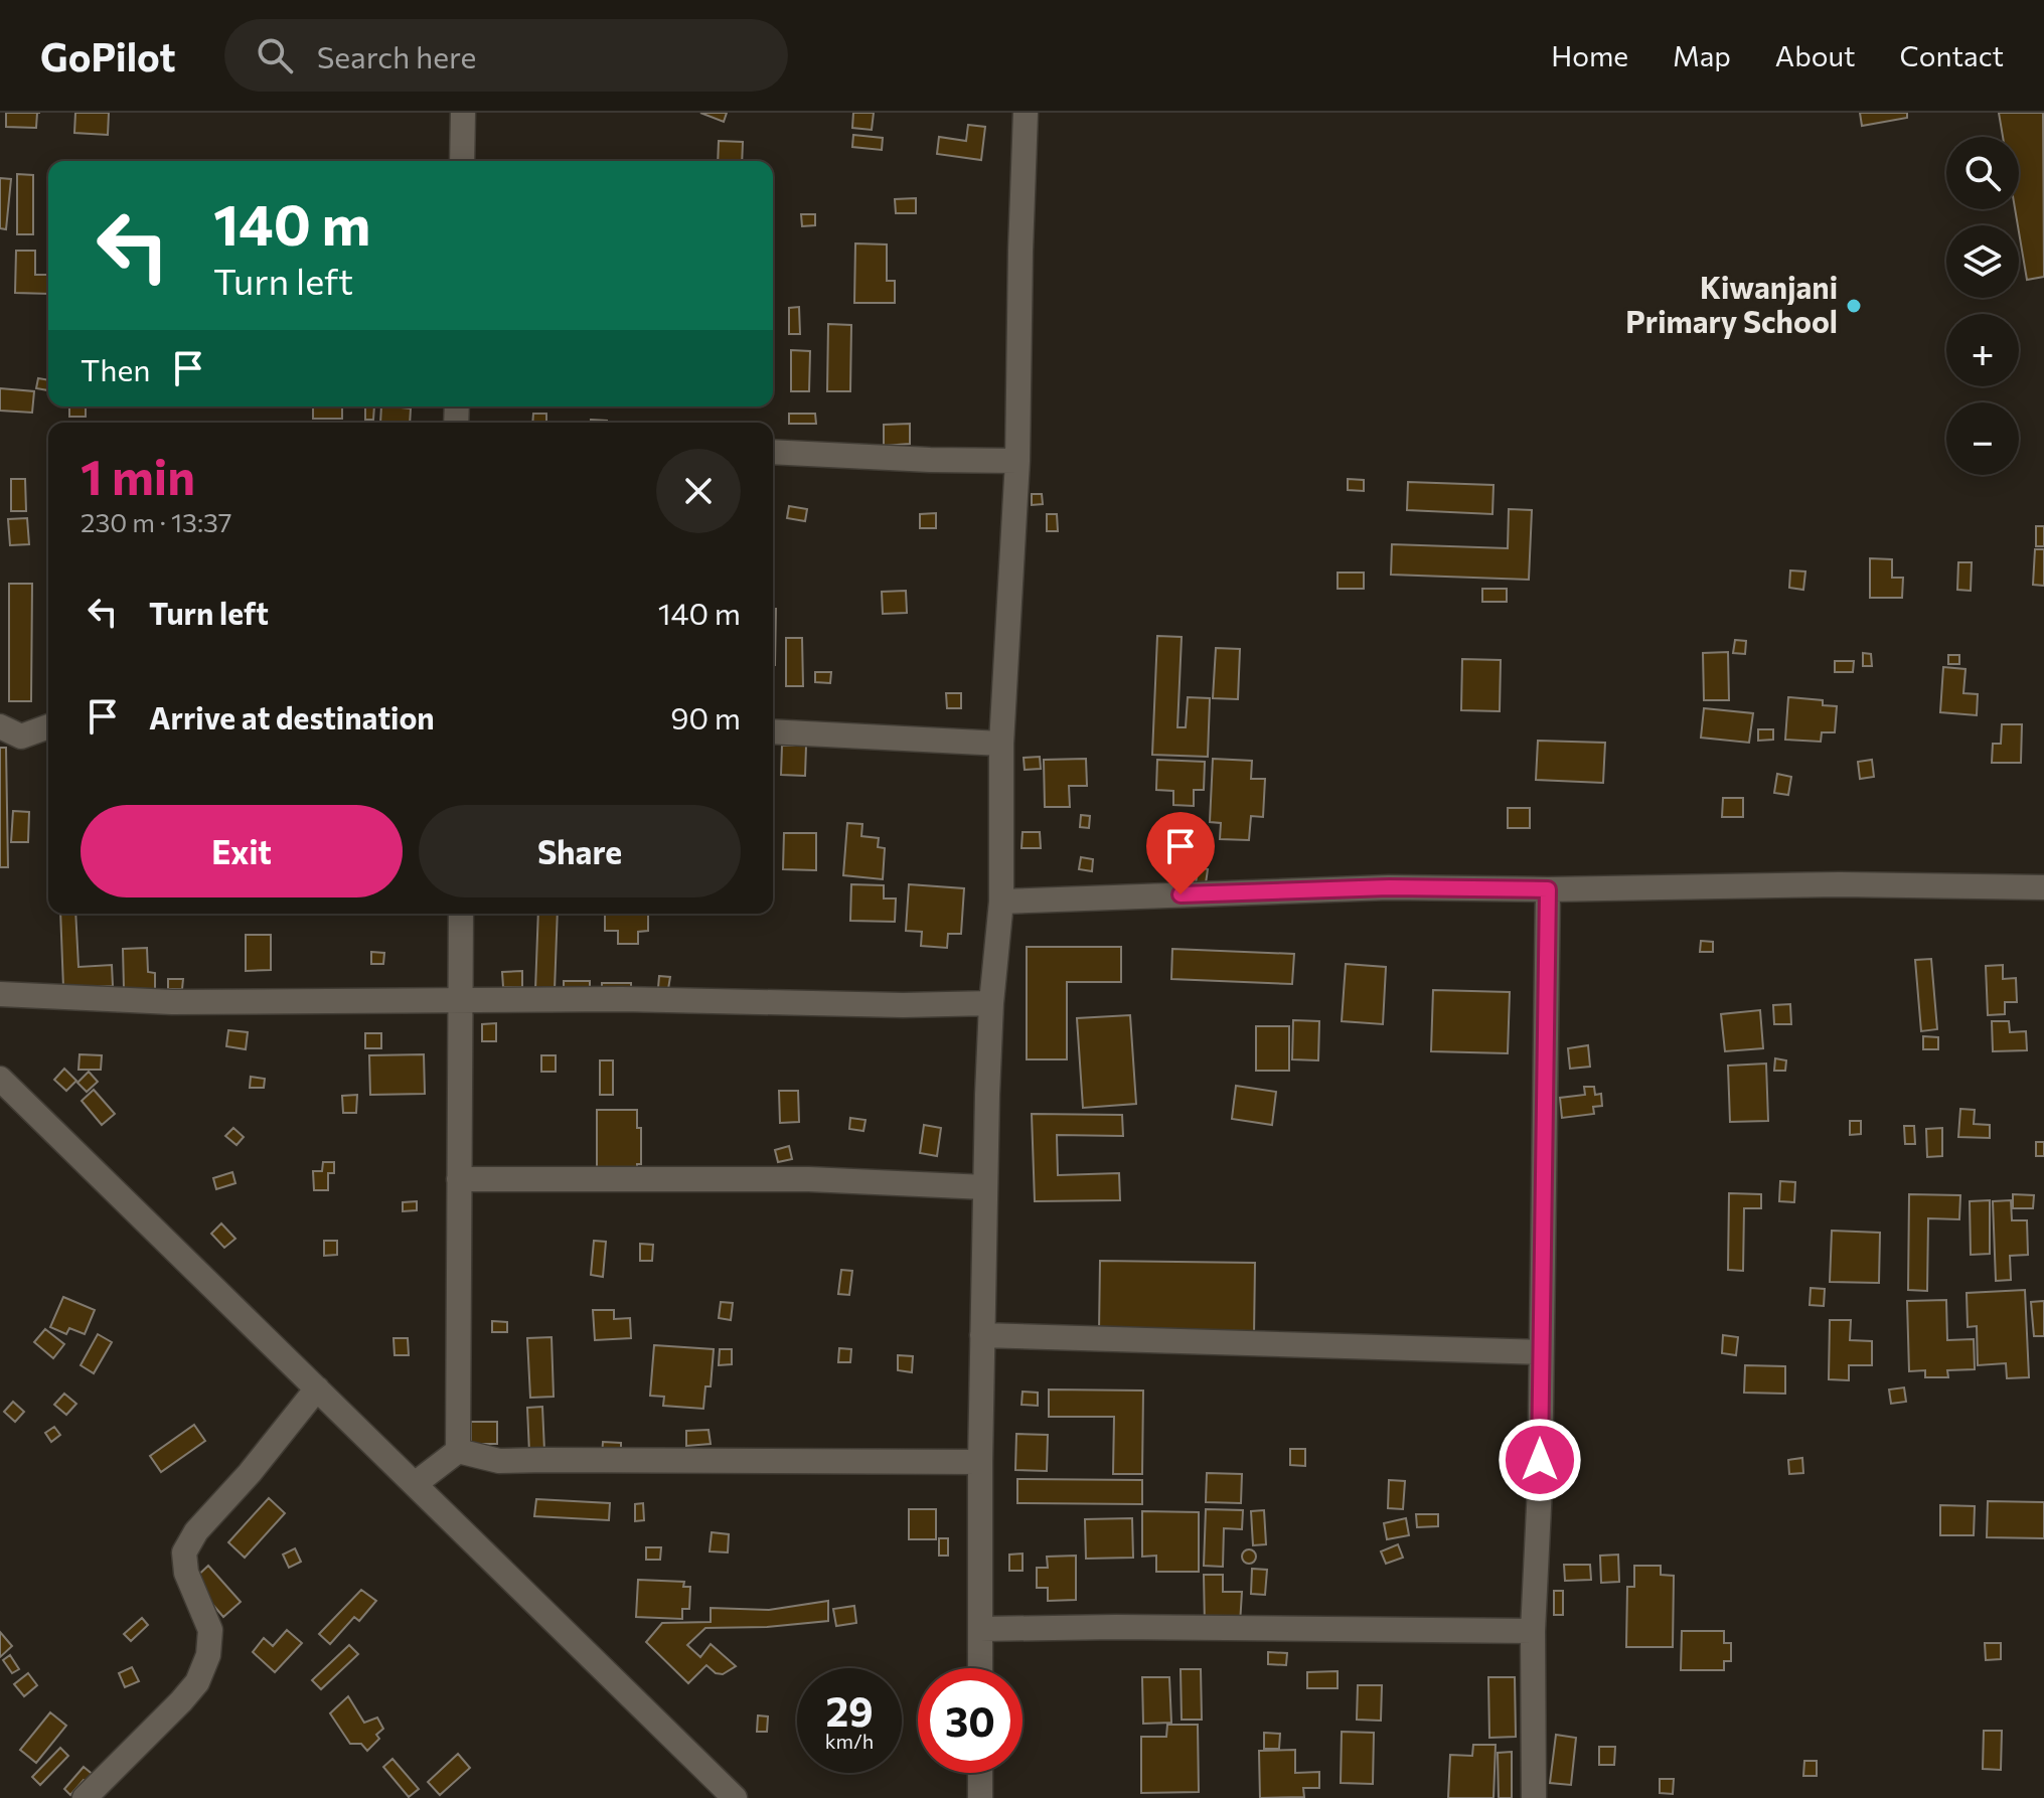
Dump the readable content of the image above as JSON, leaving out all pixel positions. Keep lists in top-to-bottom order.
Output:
{
  "places": ["Kiwanjani Primary School"],
  "page": {
    "header": "GoPilot",
    "search": "Search here",
    "nav": [
      "Home",
      "Map",
      "About",
      "Contact"
    ],
    "map_buttons": ["+", "−"],
    "turn": ["140 m", "Turn left"],
    "then": "Then",
    "heading": ["1 min", "230 m · 13:37"],
    "list": [
      {
        "name": "Turn left",
        "value": "140 m"
      },
      {
        "name": "Arrive at destination",
        "value": "90 m"
      }
    ],
    "buttons": ["Exit", "Share"],
    "speed": "29 km/h",
    "limit": "30"
  }
}
